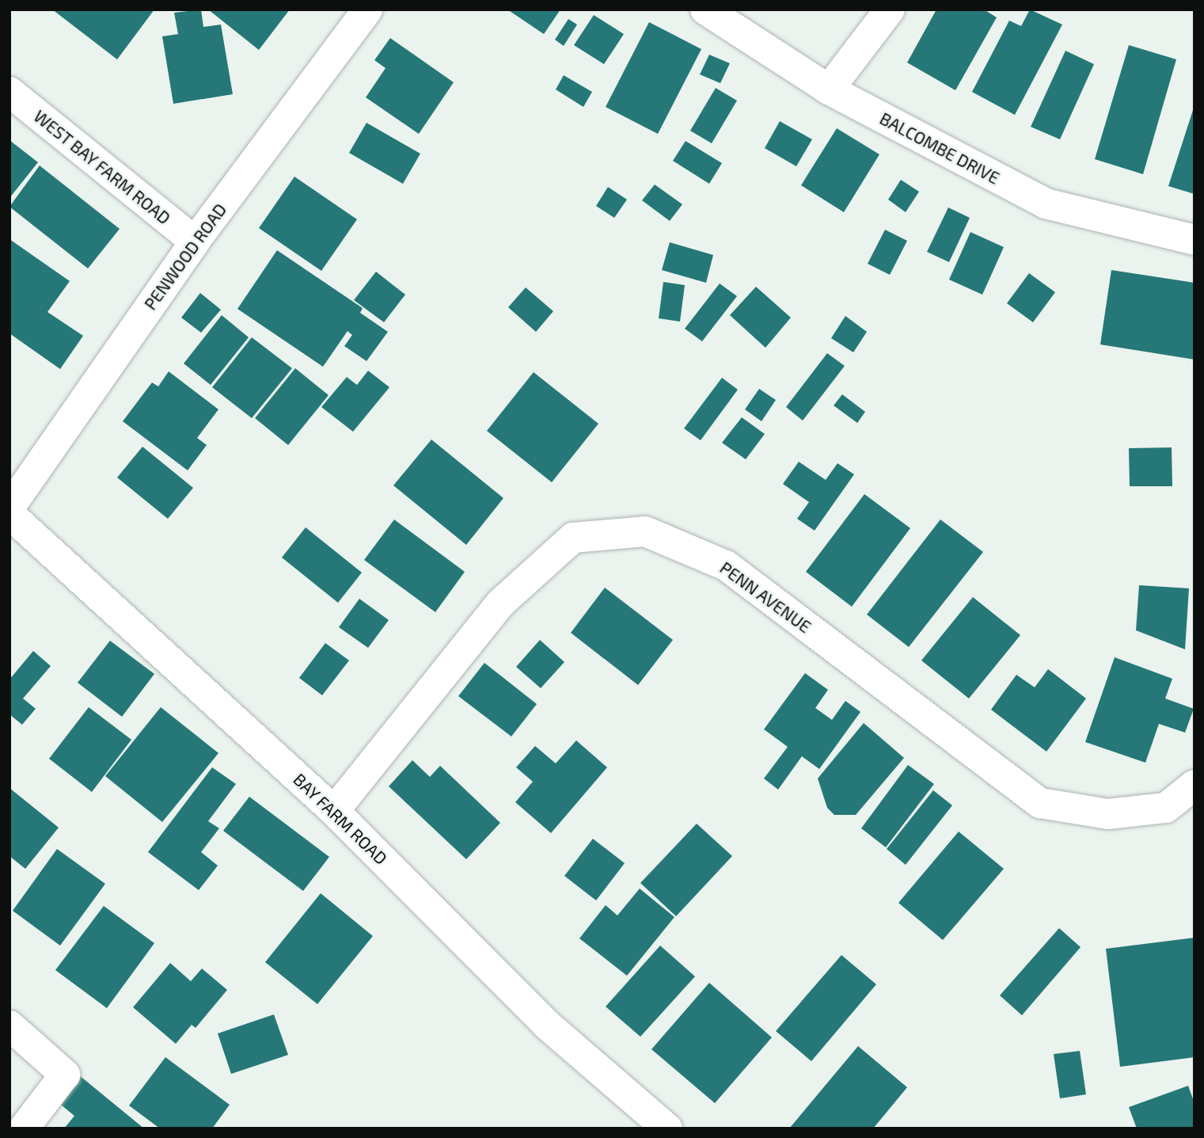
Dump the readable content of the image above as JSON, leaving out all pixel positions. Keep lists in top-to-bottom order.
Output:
{
  "streets": {
    "street": [
      "BALCOMBE DRIVE",
      "WEST BAY FARM ROAD",
      "PENWOOD ROAD",
      "PENN AVENUE",
      "BAY FARM ROAD"
    ]
  },
  "crossings": [
    ["WEST BAY FARM ROAD", "PENWOOD ROAD"],
    ["PENN AVENUE", "BAY FARM ROAD"]
  ]
}
